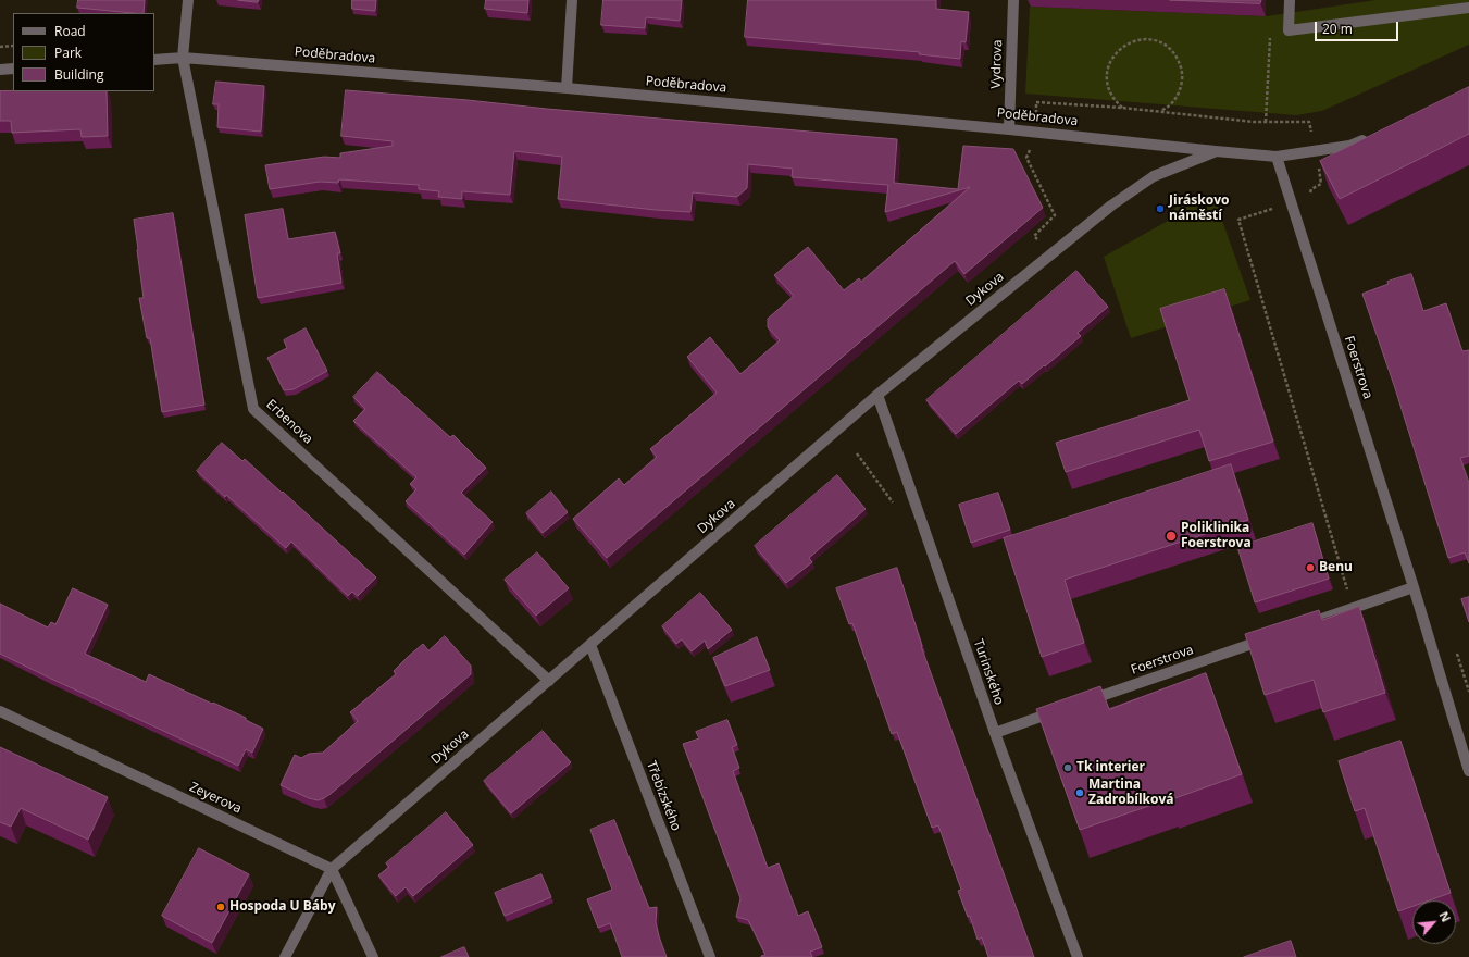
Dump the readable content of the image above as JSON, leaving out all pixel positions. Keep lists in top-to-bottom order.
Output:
{
  "streets": {
    "street": [
      "Poděbradova",
      "Vydrova",
      "Dykova",
      "Foerstrova",
      "Erbenova",
      "Turinského",
      "Třebízského",
      "Zeyerova"
    ]
  },
  "crossings": [
    ["Poděbradova", "Vydrova"],
    ["Poděbradova", "Dykova"],
    ["Poděbradova", "Erbenova"],
    ["Dykova", "Erbenova"],
    ["Dykova", "Turinského"],
    ["Dykova", "Třebízského"],
    ["Dykova", "Zeyerova"]
  ],
  "places": [
    "Jiráskovo náměstí",
    "Poliklinika Foerstrova",
    "Benu",
    "Tk interier",
    "Martina Zadrobílková",
    "Hospoda U Báby"
  ],
  "legend": ["Road", "Park", "Building"],
  "scale_bar": "20 m",
  "north": "top right"
}
